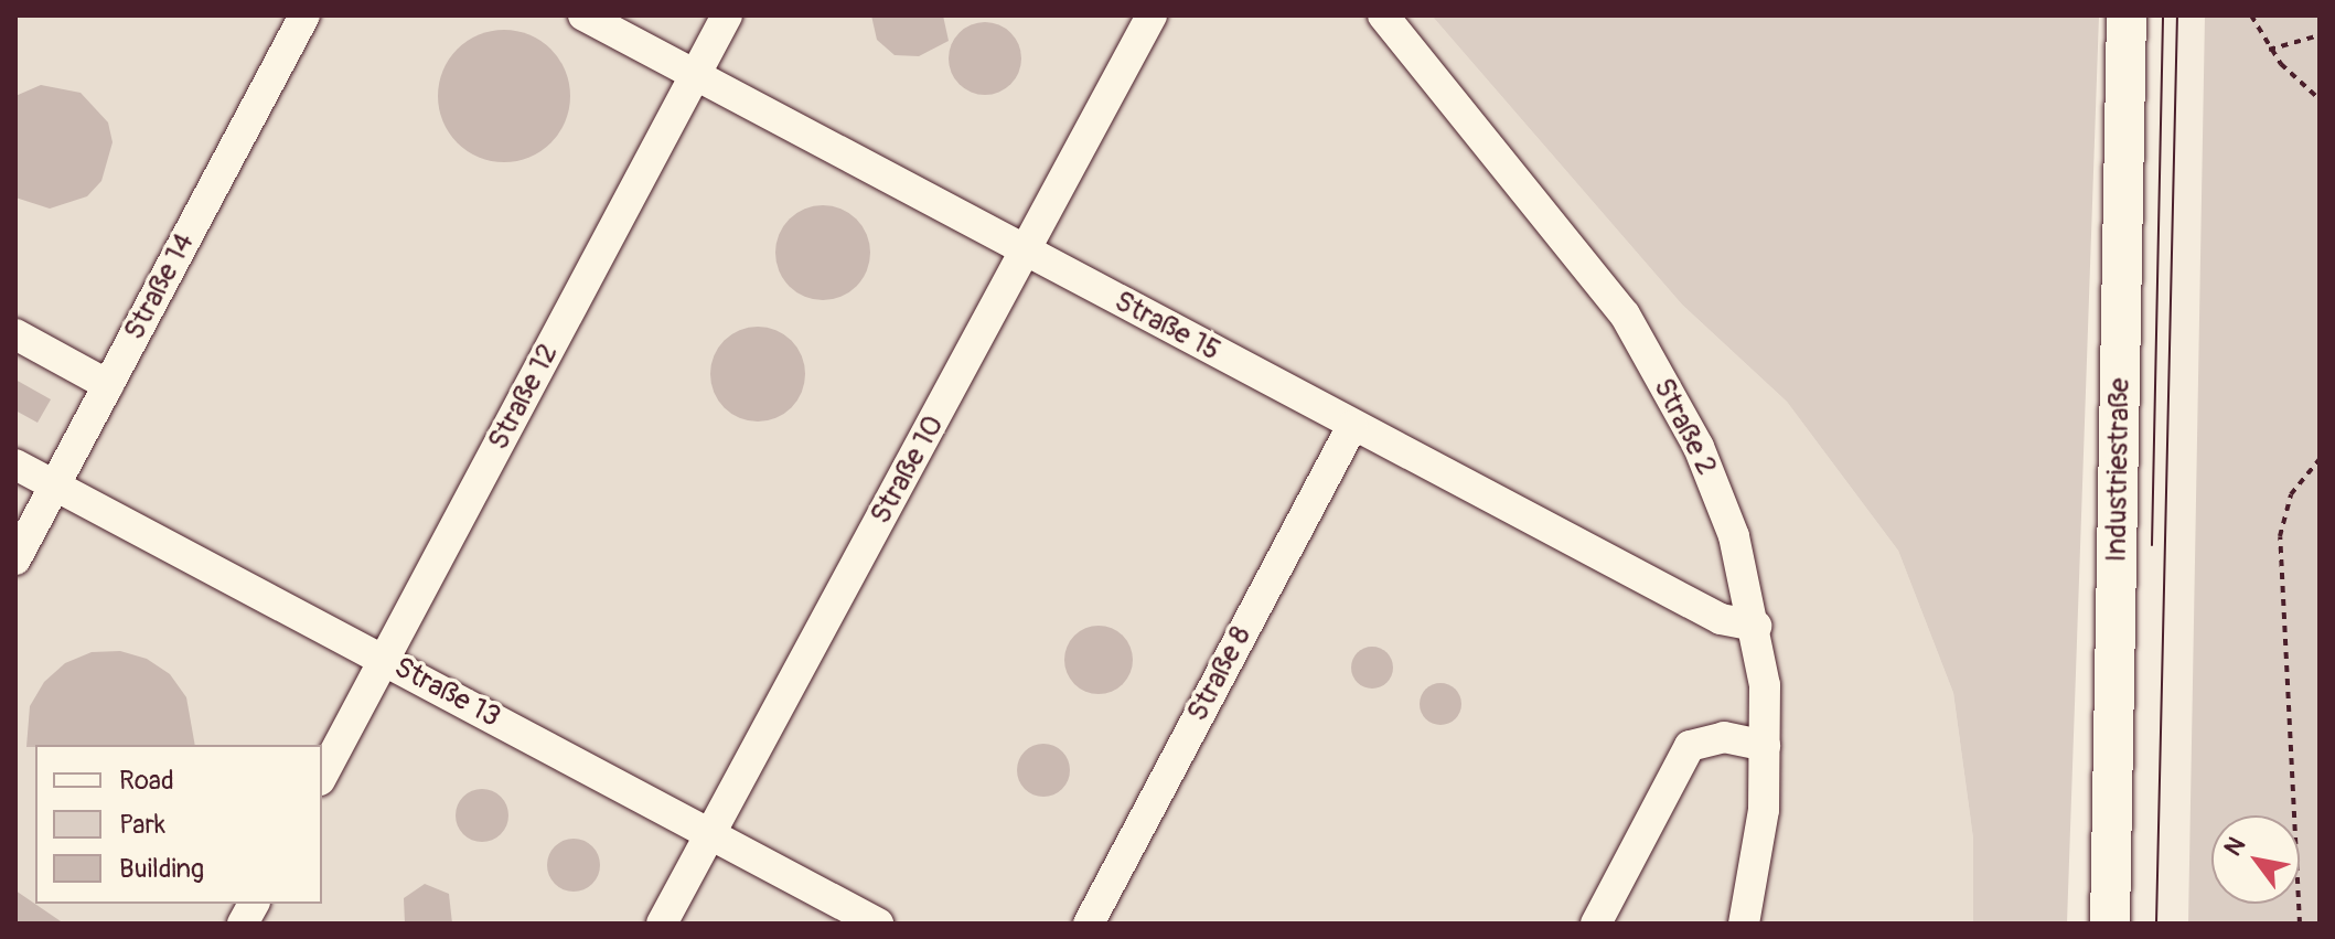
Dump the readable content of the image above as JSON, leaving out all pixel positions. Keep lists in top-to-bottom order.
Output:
{
  "streets": {
    "main road": ["Industriestraße"],
    "lane": [
      "Straße 14",
      "Straße 15",
      "Straße 12",
      "Straße 2",
      "Straße 10",
      "Straße 8",
      "Straße 13"
    ]
  },
  "crossings": [
    ["Straße 14", "Straße 13"],
    ["Straße 15", "Straße 12"],
    ["Straße 15", "Straße 2"],
    ["Straße 15", "Straße 10"],
    ["Straße 15", "Straße 8"],
    ["Straße 12", "Straße 13"],
    ["Straße 10", "Straße 13"]
  ],
  "legend": ["Road", "Park", "Building"],
  "north": "top left"
}
